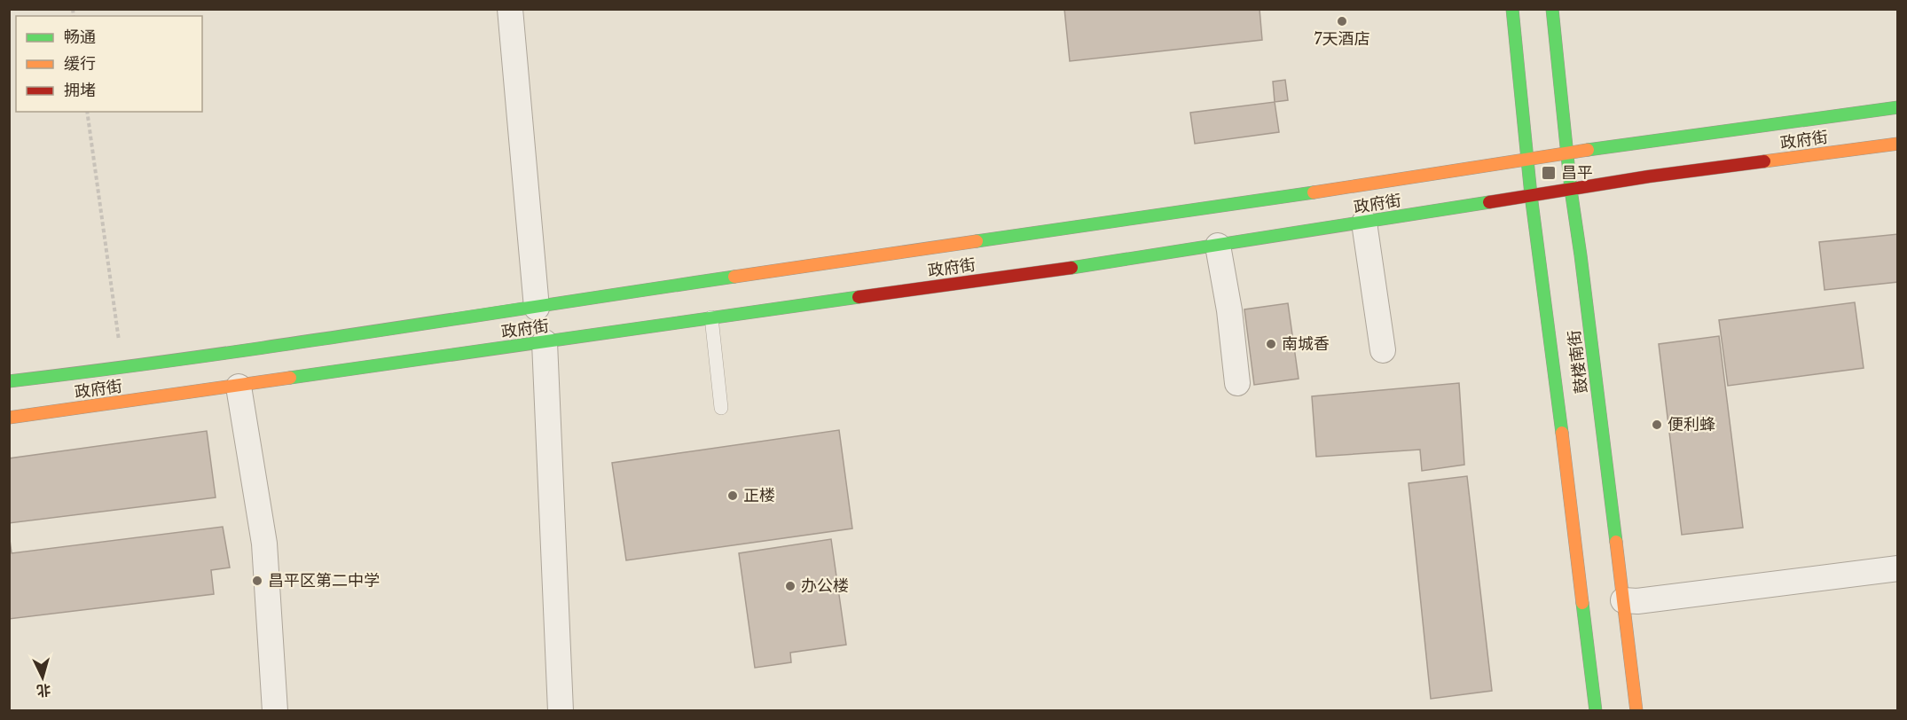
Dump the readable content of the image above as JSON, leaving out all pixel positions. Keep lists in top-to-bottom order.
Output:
{
  "streets": {
    "main road": ["政府街", "鼓楼南街"]
  },
  "crossings": [
    ["政府街", "鼓楼南街"]
  ],
  "places": {
    "other": [
      "7天酒店",
      "南城香",
      "便利蜂",
      "正楼",
      "昌平区第二中学",
      "办公楼"
    ],
    "transit": ["昌平"]
  },
  "legend": ["畅通", "缓行", "拥堵"],
  "north": "bottom"
}
